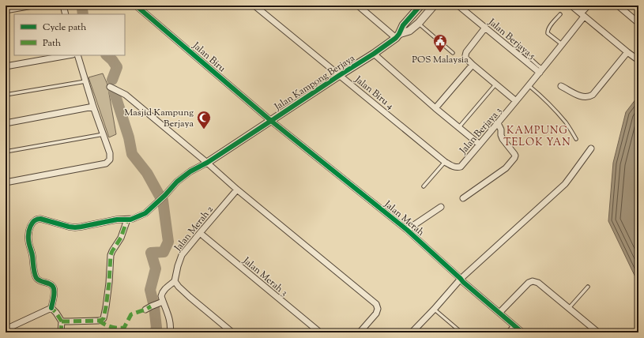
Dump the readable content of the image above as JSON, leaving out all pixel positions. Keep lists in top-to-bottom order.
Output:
{
  "streets": {
    "street": [
      "Jalan Berjaya 5",
      "Jalan Biru",
      "Jalan Kampong Berjaya",
      "Jalan Biru 4",
      "Jalan Berjaya 3",
      "Jalan Merah",
      "Jalan Merah 2",
      "Jalan Merah 3"
    ]
  },
  "crossings": [
    ["Jalan Berjaya 5", "Jalan Berjaya 3"],
    ["Jalan Biru", "Jalan Kampong Berjaya"],
    ["Jalan Biru", "Jalan Merah"],
    ["Jalan Kampong Berjaya", "Jalan Biru 4"],
    ["Jalan Kampong Berjaya", "Jalan Merah"],
    ["Jalan Biru 4", "Jalan Berjaya 3"],
    ["Jalan Merah 2", "Jalan Merah 3"]
  ],
  "districts": ["KAMPUNG TELOK YAN"],
  "places": {
    "public building": ["POS Malaysia"],
    "mosque": ["Masjid Kampung Berjaya"]
  },
  "legend": ["Cycle path", "Path"]
}
